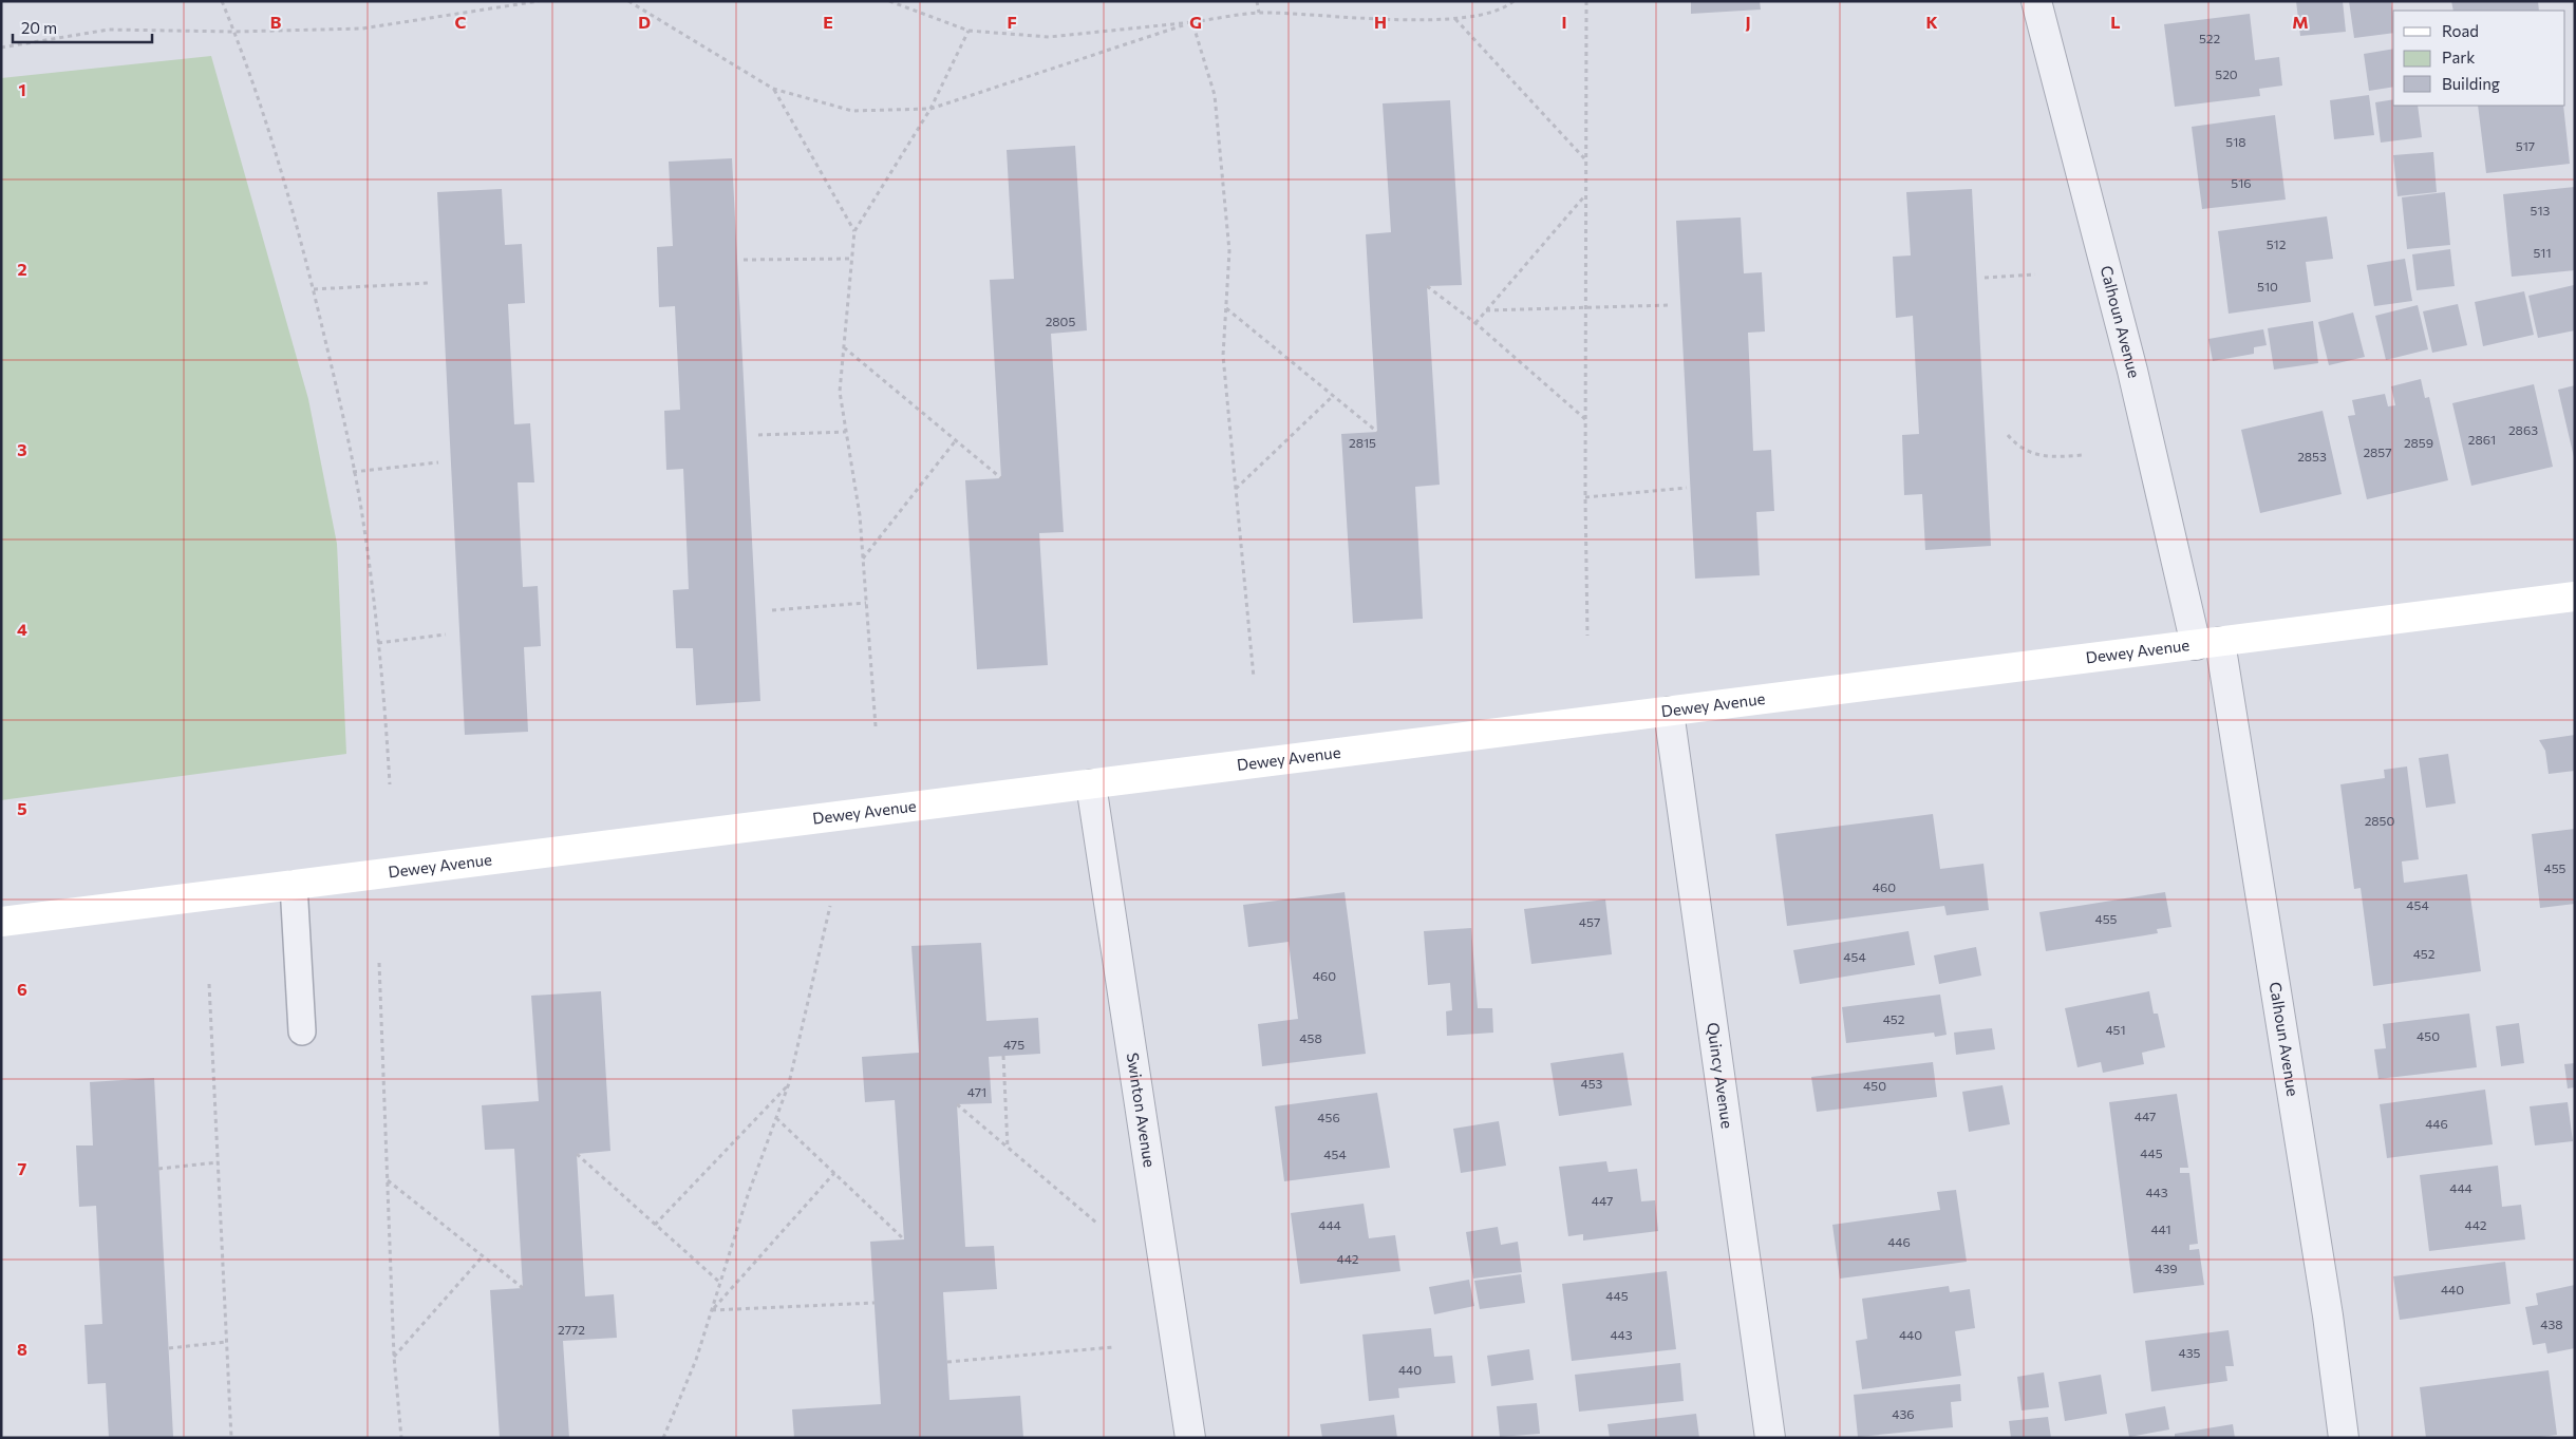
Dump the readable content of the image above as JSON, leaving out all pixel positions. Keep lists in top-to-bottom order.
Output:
{
  "streets": {
    "street": [
      "Calhoun Avenue",
      "Dewey Avenue",
      "Quincy Avenue",
      "Swinton Avenue"
    ]
  },
  "crossings": [
    ["Calhoun Avenue", "Dewey Avenue"],
    ["Dewey Avenue", "Quincy Avenue"],
    ["Dewey Avenue", "Swinton Avenue"]
  ],
  "house_numbers": [
    "522",
    "520",
    "518",
    "517",
    "516",
    "513",
    "512",
    "511",
    "510",
    "2805",
    "2863",
    "2861",
    "2815",
    "2859",
    "2857",
    "2853",
    "2850",
    "455",
    "460",
    "454",
    "455",
    "457",
    "452",
    "454",
    "460",
    "452",
    "451",
    "450",
    "458",
    "475",
    "453",
    "450",
    "471",
    "447",
    "456",
    "446",
    "445",
    "454",
    "444",
    "443",
    "447",
    "444",
    "442",
    "441",
    "446",
    "442",
    "439",
    "440",
    "445",
    "438",
    "2772",
    "443",
    "440",
    "435",
    "440",
    "436"
  ],
  "legend": ["Road", "Park", "Building"],
  "scale_bar": "20 m",
  "grid": {
    "columns": [
      "B",
      "C",
      "D",
      "E",
      "F",
      "G",
      "H",
      "I",
      "J",
      "K",
      "L",
      "M"
    ],
    "rows": [
      "1",
      "2",
      "3",
      "4",
      "5",
      "6",
      "7",
      "8"
    ]
  }
}
